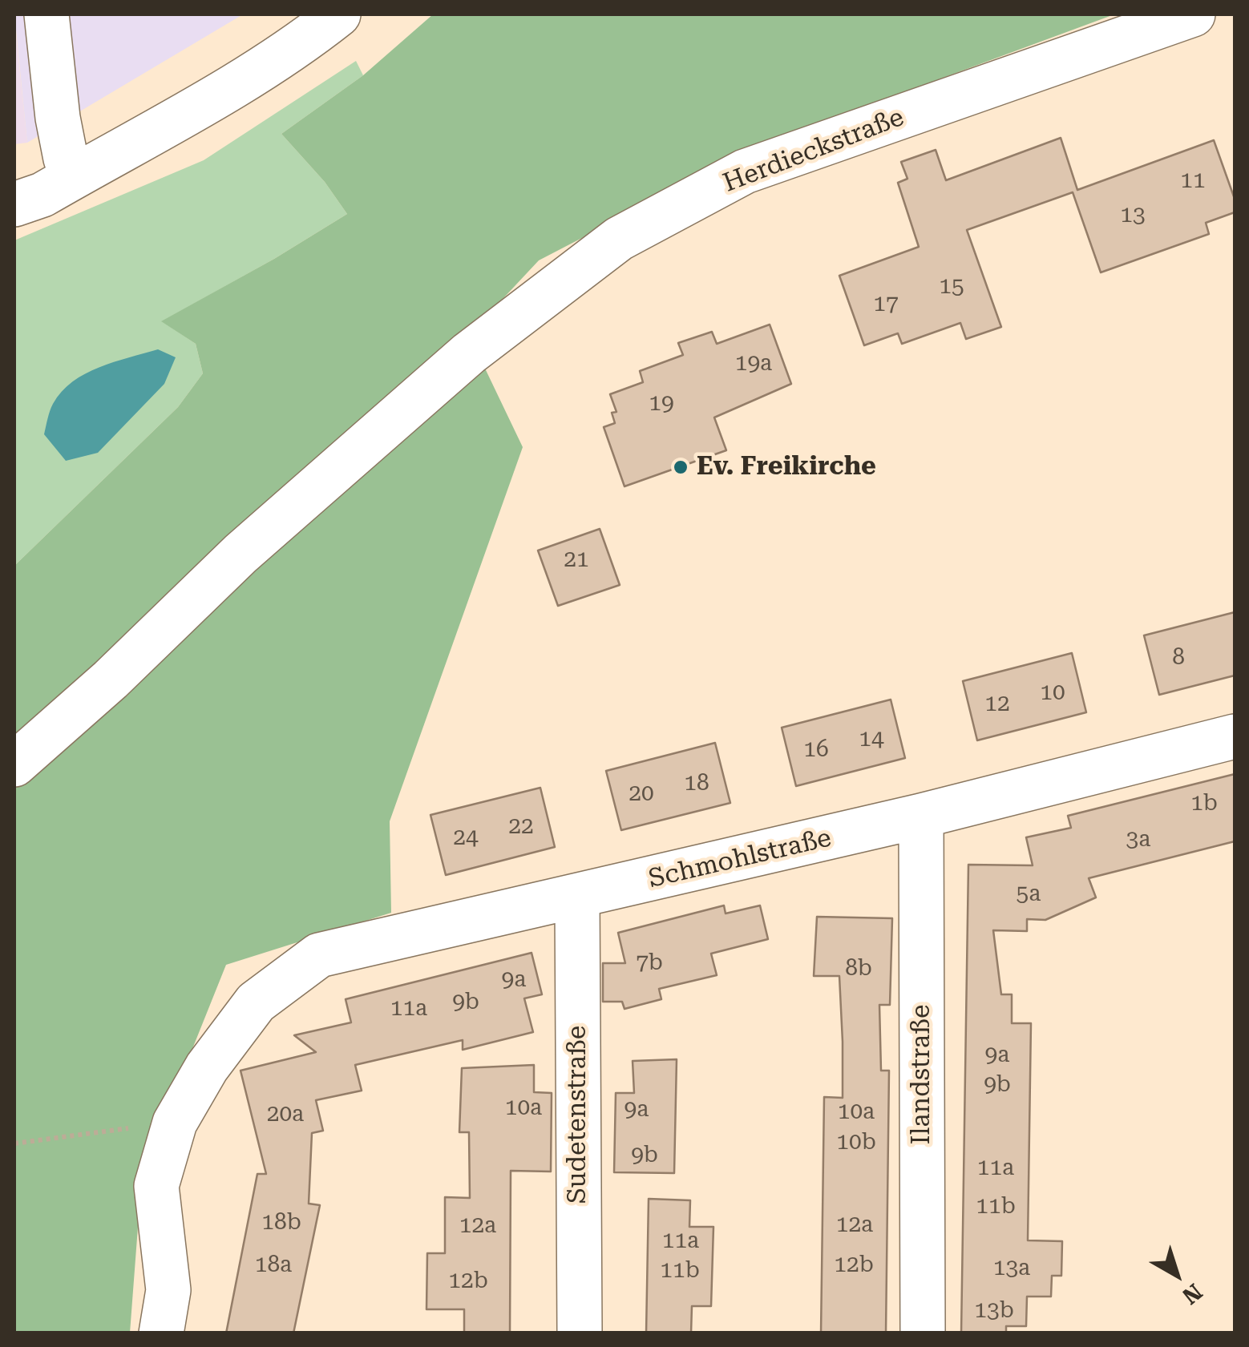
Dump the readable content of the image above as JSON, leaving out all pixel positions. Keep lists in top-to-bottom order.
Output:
{
  "streets": {
    "street": [
      "Herdieckstraße",
      "Schmohlstraße",
      "Ilandstraße",
      "Sudetenstraße"
    ]
  },
  "crossings": [
    ["Schmohlstraße", "Ilandstraße"],
    ["Schmohlstraße", "Sudetenstraße"]
  ],
  "places": ["Ev. Freikirche"],
  "house_numbers": [
    "11",
    "13",
    "15",
    "17",
    "19a",
    "19",
    "21",
    "8",
    "10",
    "12",
    "14",
    "16",
    "18",
    "20",
    "1b",
    "22",
    "24",
    "3a",
    "5a",
    "7b",
    "8b",
    "9a",
    "9b",
    "11a",
    "9a",
    "9b",
    "10a",
    "9a",
    "10a",
    "20a",
    "10b",
    "9b",
    "11a",
    "11b",
    "18b",
    "12a",
    "12a",
    "11a",
    "18a",
    "12b",
    "13a",
    "11b",
    "12b",
    "13b"
  ],
  "north": "bottom right"
}
